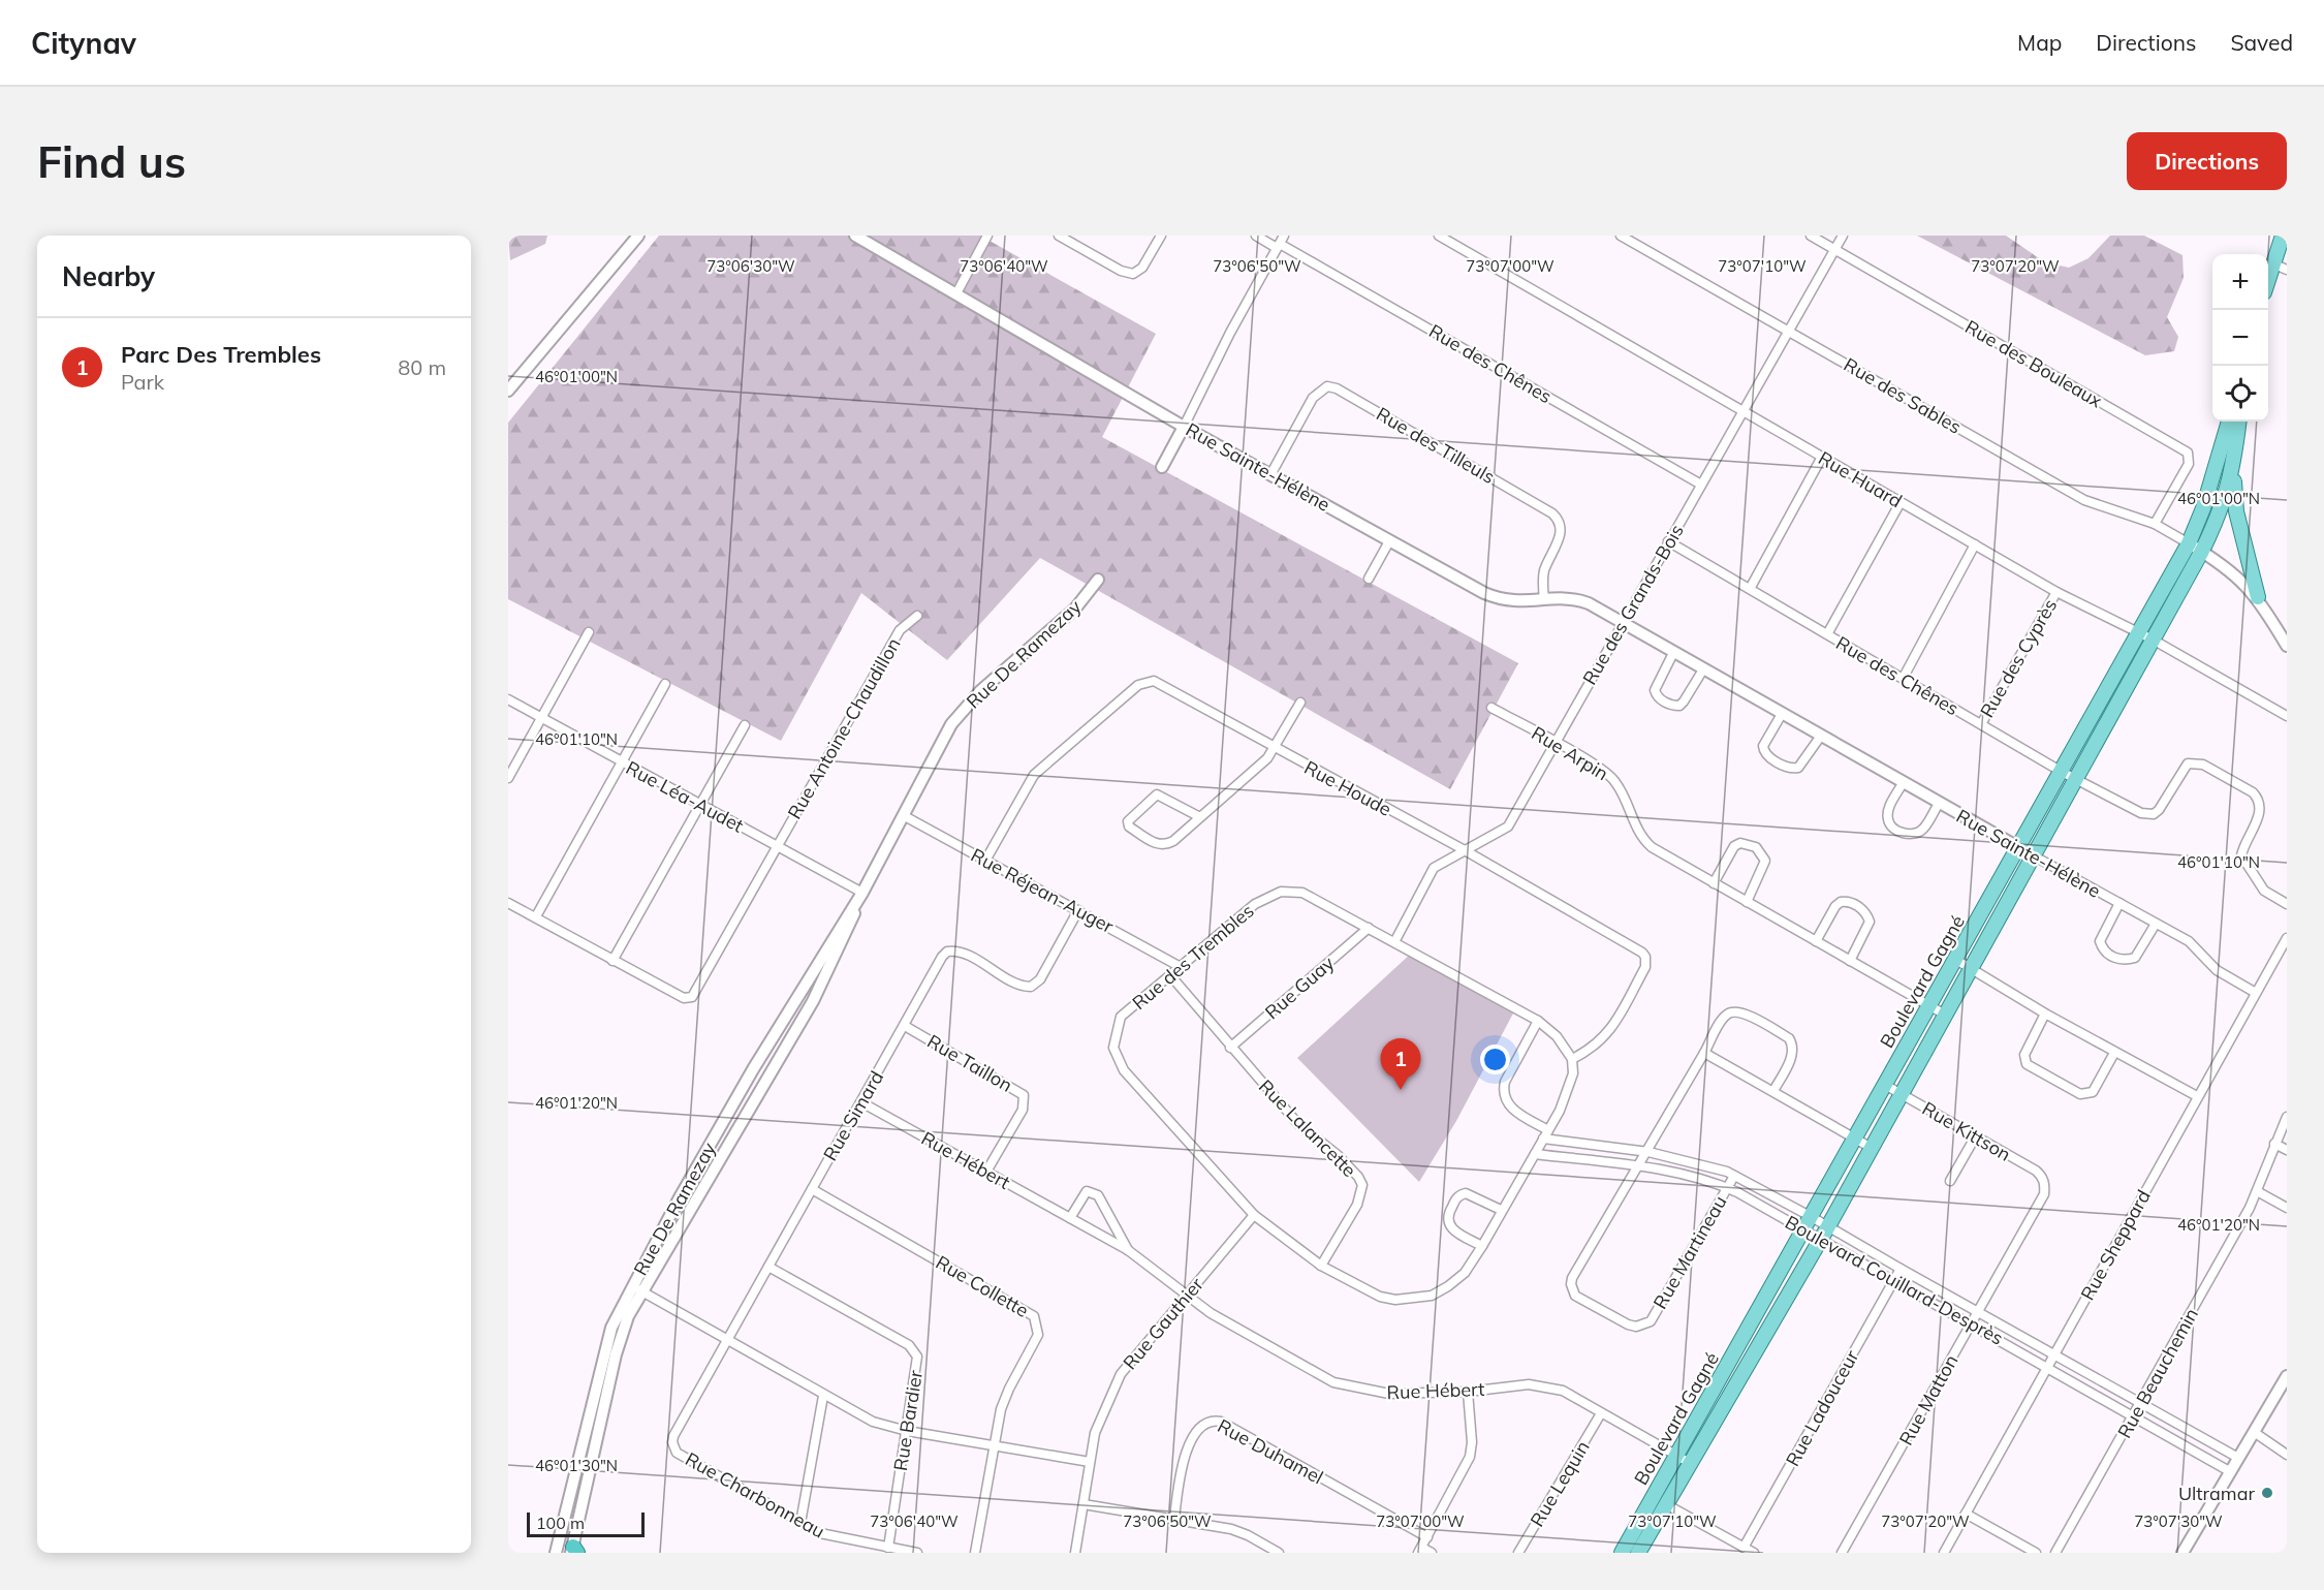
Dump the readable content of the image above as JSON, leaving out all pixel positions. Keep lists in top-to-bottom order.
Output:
{
  "streets": {
    "main road": ["Boulevard Gagné"],
    "street": [
      "Rue des Chênes",
      "Rue des Bouleaux",
      "Rue des Sables",
      "Rue des Tilleuls",
      "Rue Sainte-Hélène",
      "Rue Huard",
      "Rue des Grands-Bois",
      "Rue De Ramezay",
      "Rue des Cyprès",
      "Rue Antoine-Chaudillon",
      "Rue Arpin",
      "Rue Houde",
      "Rue Léa-Audet",
      "Rue Réjean-Auger",
      "Rue des Trembles",
      "Rue Guay",
      "Rue Taillon",
      "Rue Simard",
      "Rue Lalancette",
      "Rue Kittson",
      "Rue Hébert",
      "Rue Sheppard",
      "Rue Martineau",
      "Boulevard Couillard-Desprès",
      "Rue Collette",
      "Rue Gauthier",
      "Rue Beauchemin",
      "Rue Matton",
      "Rue Ladouceur",
      "Rue Bardier",
      "Rue Duhamel",
      "Rue Lequin",
      "Rue Charbonneau"
    ]
  },
  "crossings": [
    ["Rue des Chênes", "Rue des Grands-Bois"],
    ["Rue des Chênes", "Rue des Cyprès"],
    ["Rue des Chênes", "Boulevard Gagné"],
    ["Rue des Bouleaux", "Rue des Sables"],
    ["Rue des Bouleaux", "Rue des Grands-Bois"],
    ["Rue des Sables", "Rue des Grands-Bois"],
    ["Rue des Sables", "Boulevard Gagné"],
    ["Rue des Tilleuls", "Rue Sainte-Hélène"],
    ["Rue Sainte-Hélène", "Rue des Grands-Bois"],
    ["Rue Sainte-Hélène", "Boulevard Gagné"],
    ["Rue Sainte-Hélène", "Rue Sheppard"],
    ["Rue Huard", "Rue des Grands-Bois"],
    ["Rue Huard", "Rue des Cyprès"],
    ["Rue Huard", "Boulevard Gagné"],
    ["Rue des Grands-Bois", "Rue Arpin"],
    ["Rue des Grands-Bois", "Rue Houde"],
    ["Rue des Grands-Bois", "Rue des Trembles"],
    ["Rue De Ramezay", "Rue Léa-Audet"],
    ["Rue De Ramezay", "Rue Réjean-Auger"],
    ["Rue Antoine-Chaudillon", "Rue Léa-Audet"],
    ["Rue Arpin", "Boulevard Gagné"],
    ["Rue Houde", "Rue Réjean-Auger"],
    ["Rue Houde", "Rue des Trembles"],
    ["Rue Réjean-Auger", "Rue des Trembles"],
    ["Rue Réjean-Auger", "Rue Simard"],
    ["Rue des Trembles", "Rue Guay"],
    ["Rue des Trembles", "Rue Lalancette"],
    ["Rue des Trembles", "Boulevard Couillard-Desprès"],
    ["Rue des Trembles", "Rue Gauthier"],
    ["Boulevard Gagné", "Rue Kittson"],
    ["Boulevard Gagné", "Rue Hébert"],
    ["Boulevard Gagné", "Boulevard Couillard-Desprès"],
    ["Rue Guay", "Rue Lalancette"],
    ["Rue Taillon", "Rue Simard"],
    ["Rue Taillon", "Rue Hébert"],
    ["Rue Simard", "Rue Hébert"],
    ["Rue Simard", "Rue Collette"],
    ["Rue Simard", "Rue Bardier"],
    ["Rue Simard", "Rue Charbonneau"],
    ["Rue Kittson", "Rue Matton"],
    ["Rue Hébert", "Rue Gauthier"],
    ["Rue Hébert", "Rue Lequin"],
    ["Rue Sheppard", "Boulevard Couillard-Desprès"],
    ["Rue Martineau", "Boulevard Couillard-Desprès"],
    ["Boulevard Couillard-Desprès", "Rue Beauchemin"],
    ["Boulevard Couillard-Desprès", "Rue Matton"],
    ["Boulevard Couillard-Desprès", "Rue Ladouceur"],
    ["Rue Bardier", "Rue Charbonneau"]
  ],
  "places": ["Ultramar"],
  "scale_bar": "100 m",
  "page": {
    "header": "Citynav",
    "nav": ["Map", "Directions", "Saved"],
    "buttons": "Directions",
    "title": "Find us",
    "heading": "Nearby",
    "map_buttons": ["+", "−"],
    "list": [
      {
        "mark": "1",
        "name": "Parc Des Trembles",
        "note": "Park",
        "value": "80 m"
      }
    ],
    "pins": "1",
    "scale": "100 m"
  },
  "coordinates": [
    "73°06'30\"W",
    "73°06'40\"W",
    "73°06'50\"W",
    "73°07'00\"W",
    "73°07'10\"W",
    "73°07'20\"W",
    "46°01'00\"N",
    "46°01'10\"N",
    "46°01'20\"N",
    "46°01'30\"N",
    "73°07'30\"W"
  ]
}
